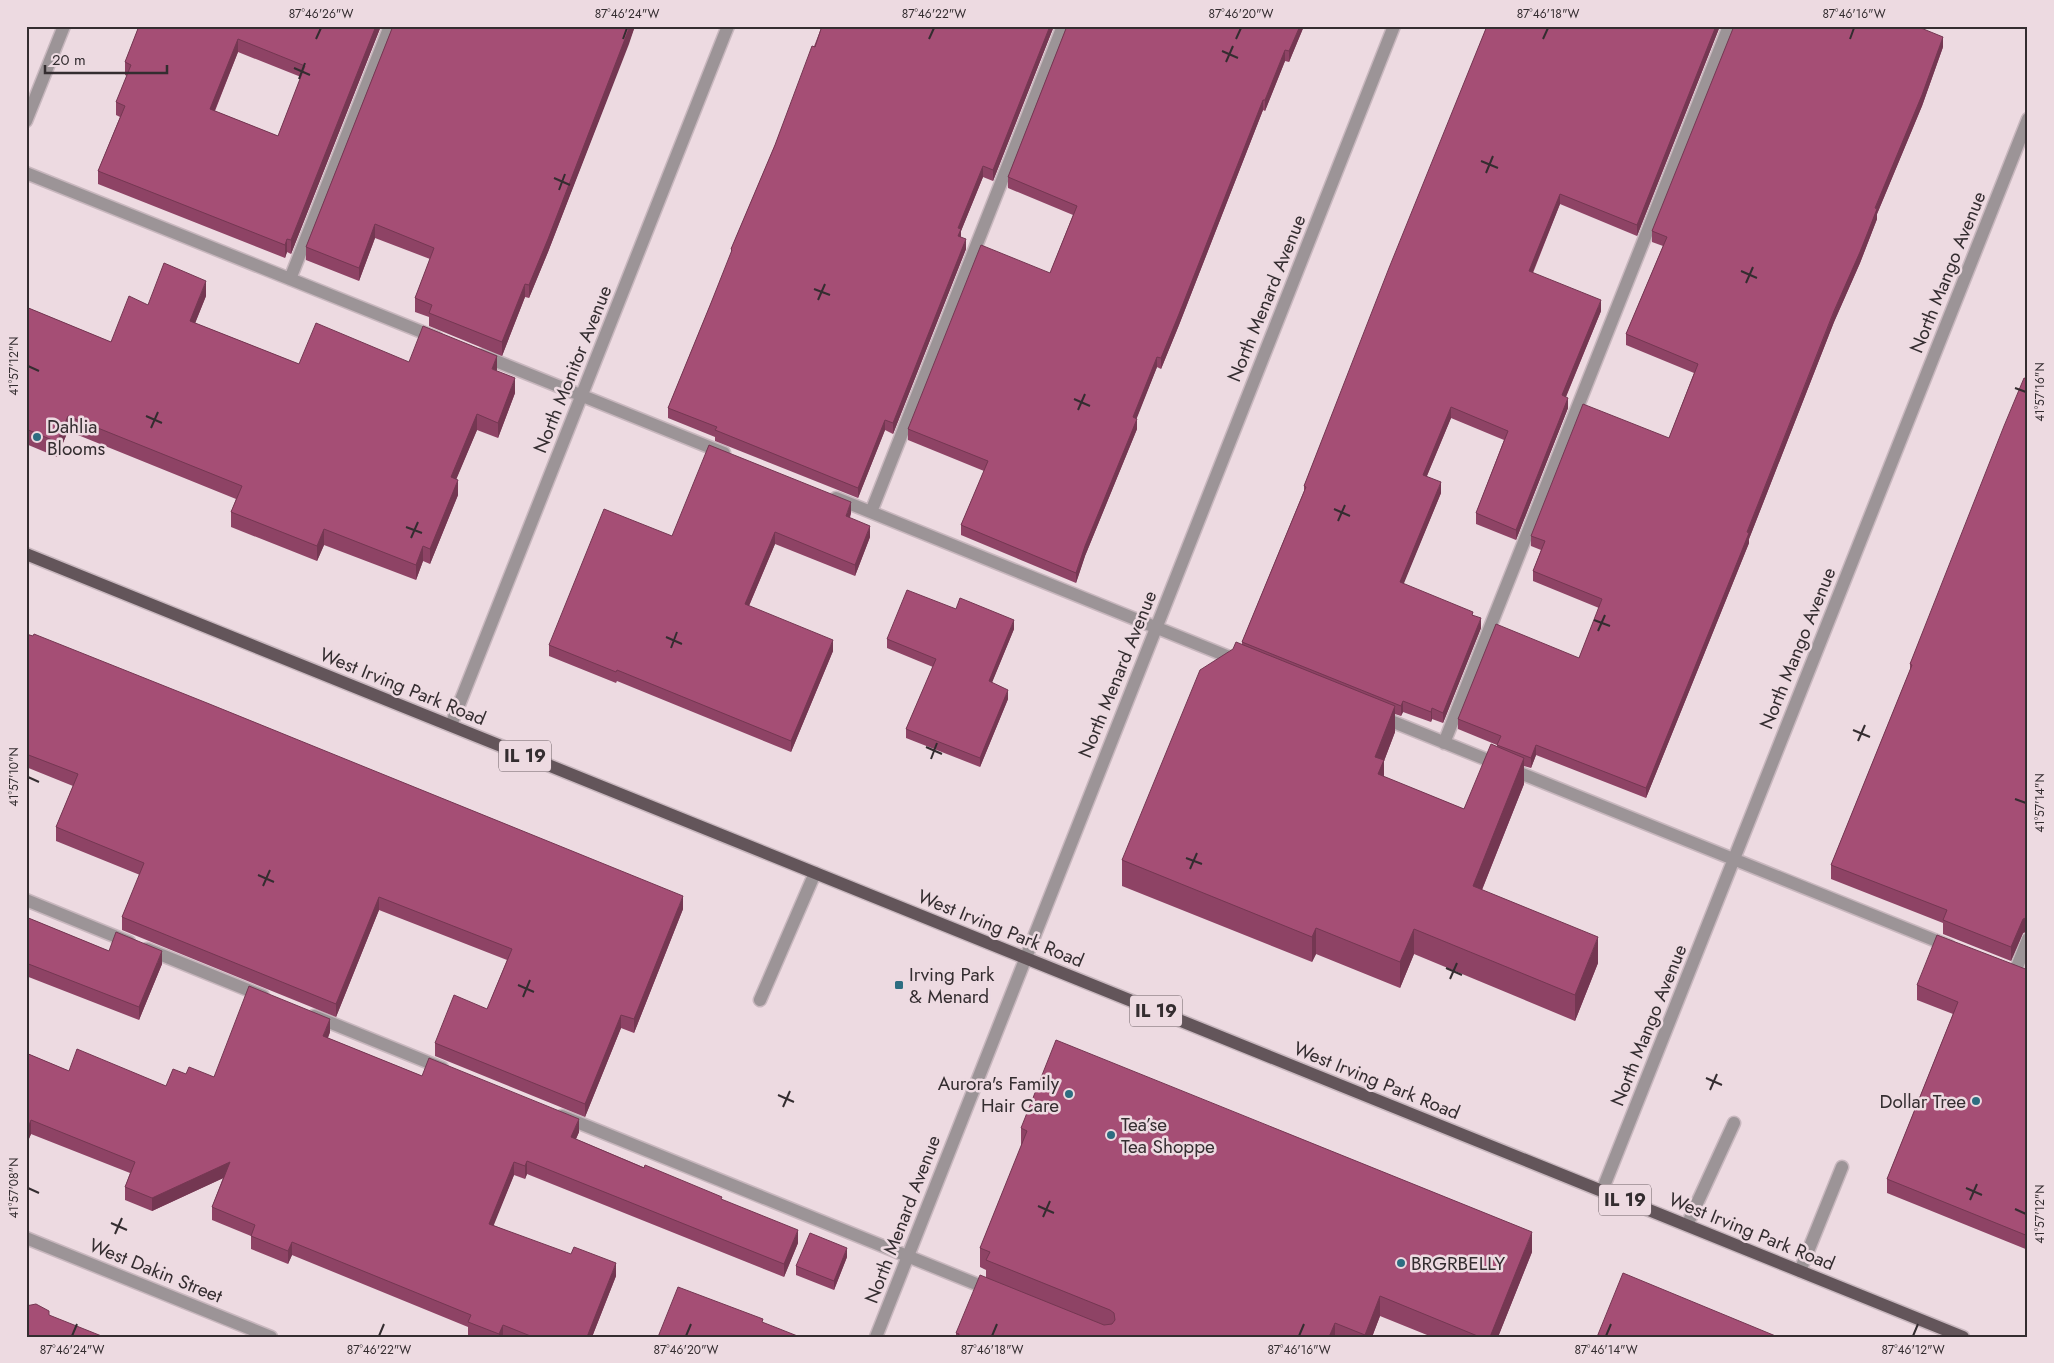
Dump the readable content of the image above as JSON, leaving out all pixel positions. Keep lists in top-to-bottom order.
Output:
{
  "streets": {
    "main road": ["West Irving Park Road", "IL 19"],
    "street": [
      "North Mango Avenue",
      "North Menard Avenue",
      "North Monitor Avenue",
      "West Dakin Street"
    ]
  },
  "crossings": [
    ["North Mango Avenue", "West Irving Park Road"],
    ["North Menard Avenue", "West Irving Park Road"],
    ["North Monitor Avenue", "West Irving Park Road"]
  ],
  "places": {
    "other": [
      "Dahlia Blooms",
      "Aurora's Family Hair Care",
      "Dollar Tree",
      "Tea’se Tea Shoppe",
      "BRGRBELLY"
    ],
    "transit": ["Irving Park & Menard"]
  },
  "scale_bar": "20 m",
  "coordinates": [
    "87°46'26\"W",
    "87°46'24\"W",
    "87°46'22\"W",
    "87°46'20\"W",
    "87°46'18\"W",
    "87°46'16\"W",
    "41°57'12\"N",
    "41°57'16\"N",
    "41°57'10\"N",
    "41°57'14\"N",
    "41°57'08\"N",
    "87°46'14\"W",
    "87°46'12\"W"
  ]
}
